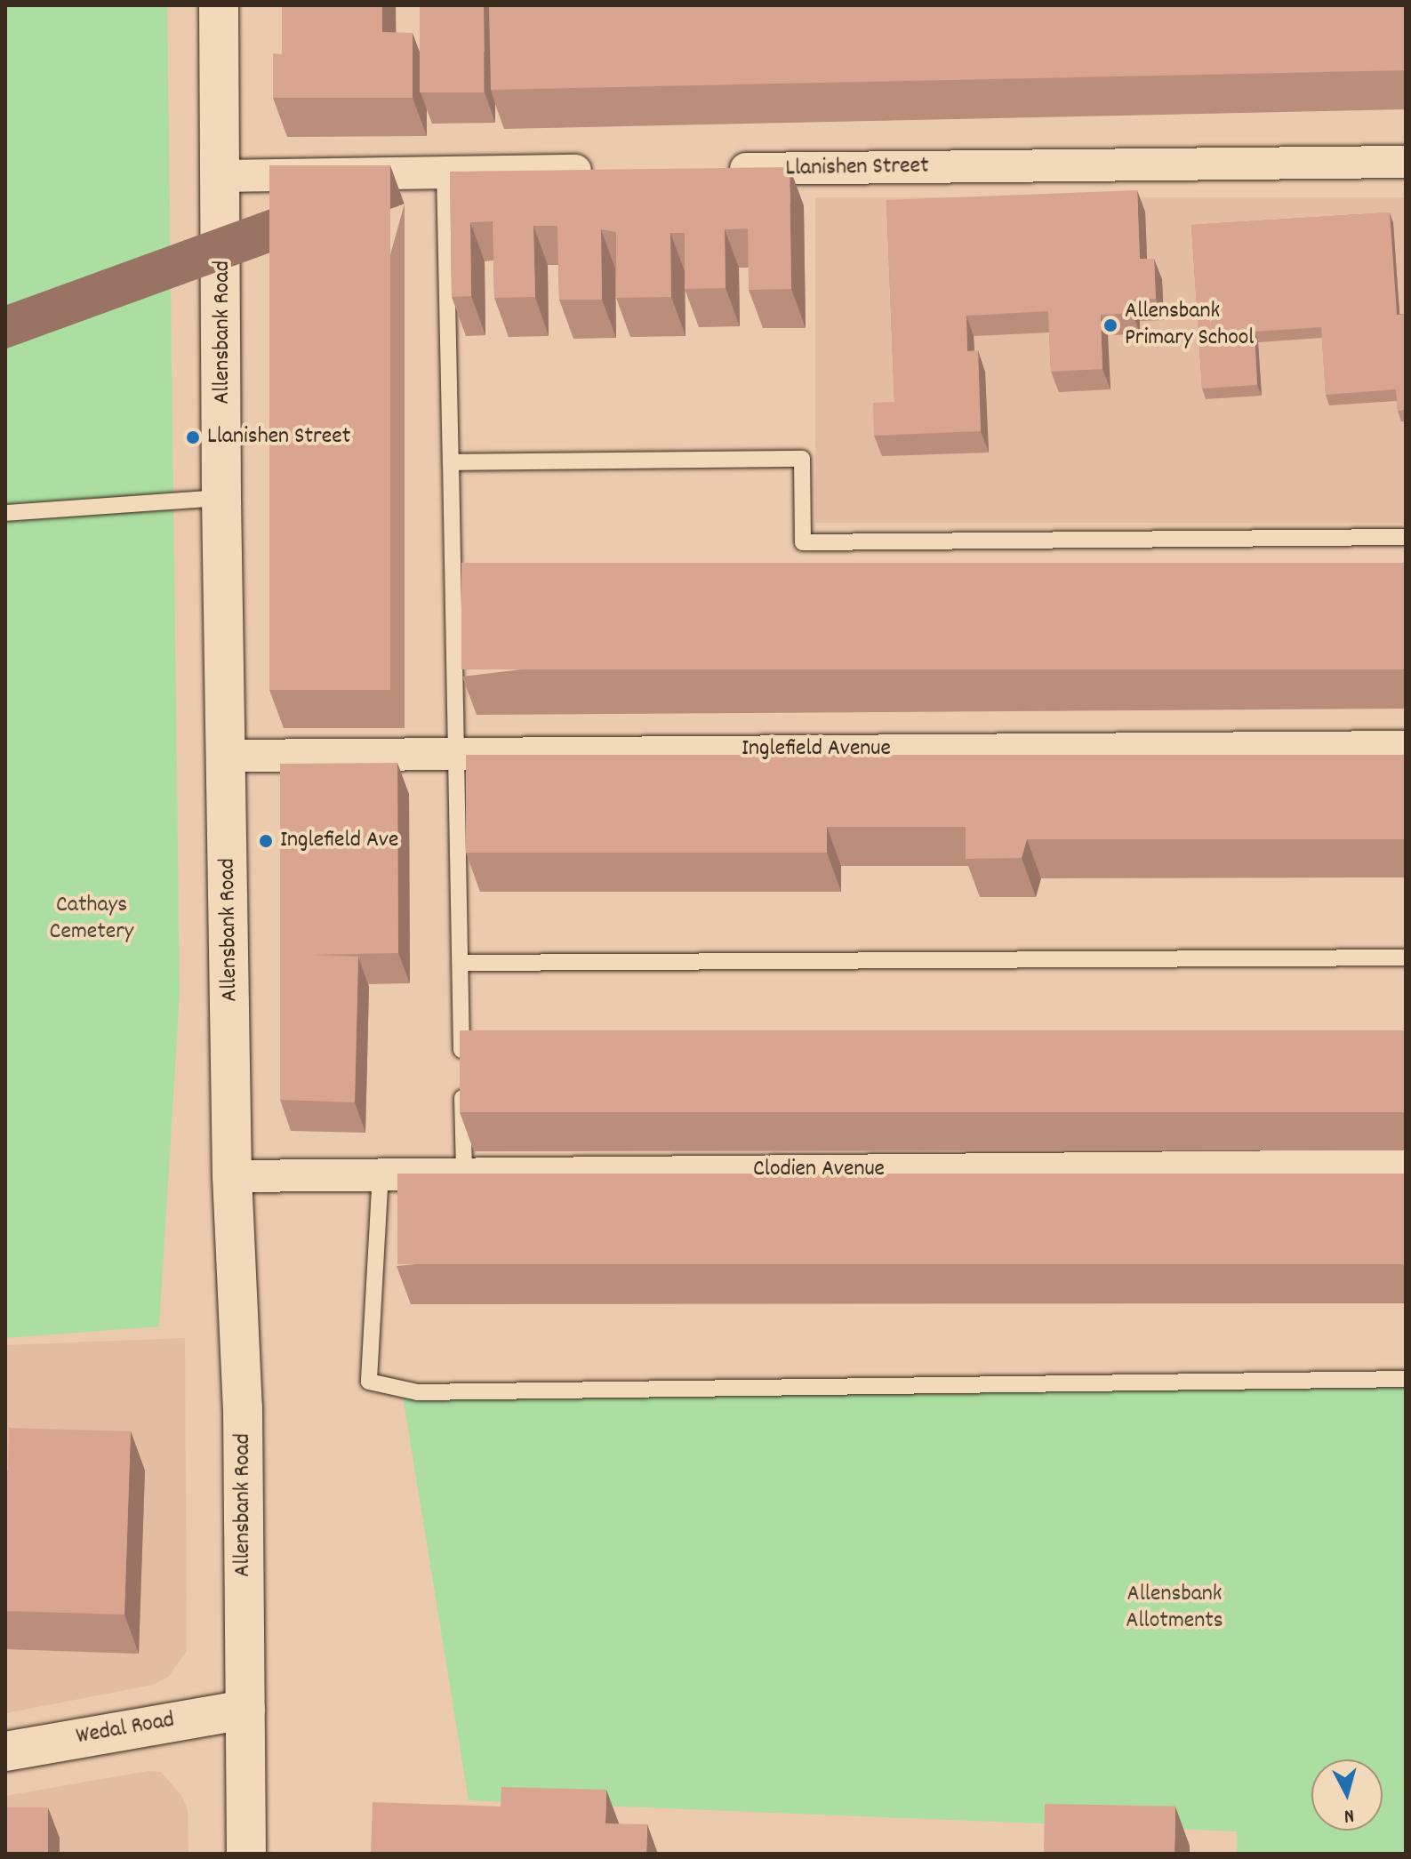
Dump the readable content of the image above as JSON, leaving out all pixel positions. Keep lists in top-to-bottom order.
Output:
{
  "streets": {
    "street": [
      "Llanishen Street",
      "Allensbank Road",
      "Inglefield Avenue",
      "Clodien Avenue",
      "Wedal Road"
    ]
  },
  "crossings": [
    ["Allensbank Road", "Inglefield Avenue"],
    ["Allensbank Road", "Clodien Avenue"],
    ["Allensbank Road", "Wedal Road"]
  ],
  "parks": ["Cathays Cemetery", "Allensbank Allotments"],
  "places": ["Allensbank Primary School", "Llanishen Street", "Inglefield Ave"],
  "north": "bottom"
}
